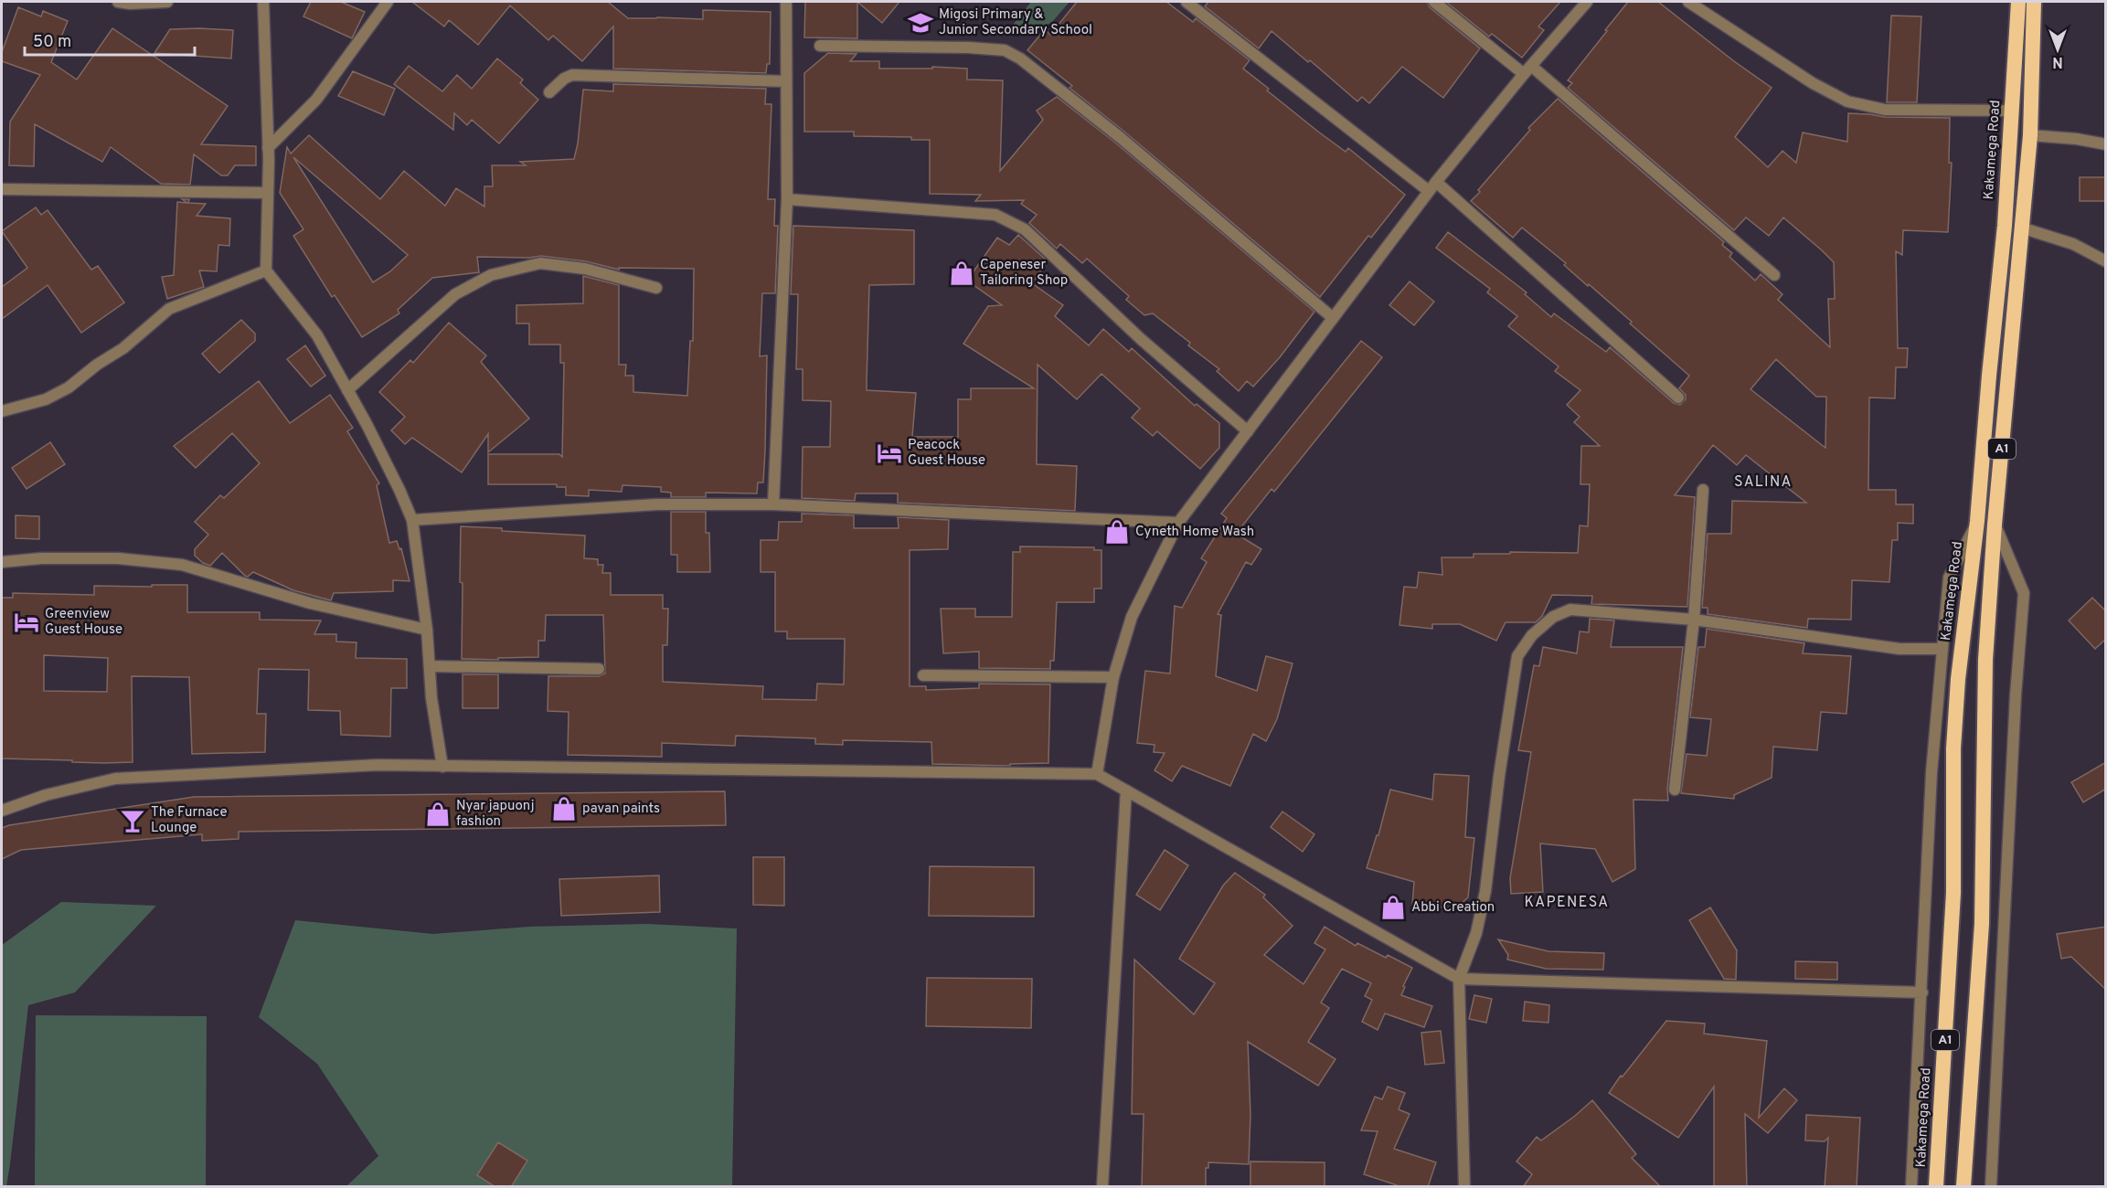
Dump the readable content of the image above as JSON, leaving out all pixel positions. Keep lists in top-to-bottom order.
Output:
{
  "streets": {
    "highway": ["Kakamega Road", "A1"]
  },
  "districts": ["SALINA", "KAPENESA"],
  "places": {
    "school or university": ["Migosi Primary & Junior Secondary School"],
    "shop": [
      "Capeneser Tailoring Shop",
      "Cyneth Home Wash",
      "pavan paints",
      "Nyar japuonj fashion",
      "Abbi Creation"
    ],
    "hotel": ["Peacock Guest House", "Greenview Guest House"],
    "bar": ["The Furnace Lounge"]
  },
  "scale_bar": "50 m",
  "north": "bottom"
}
